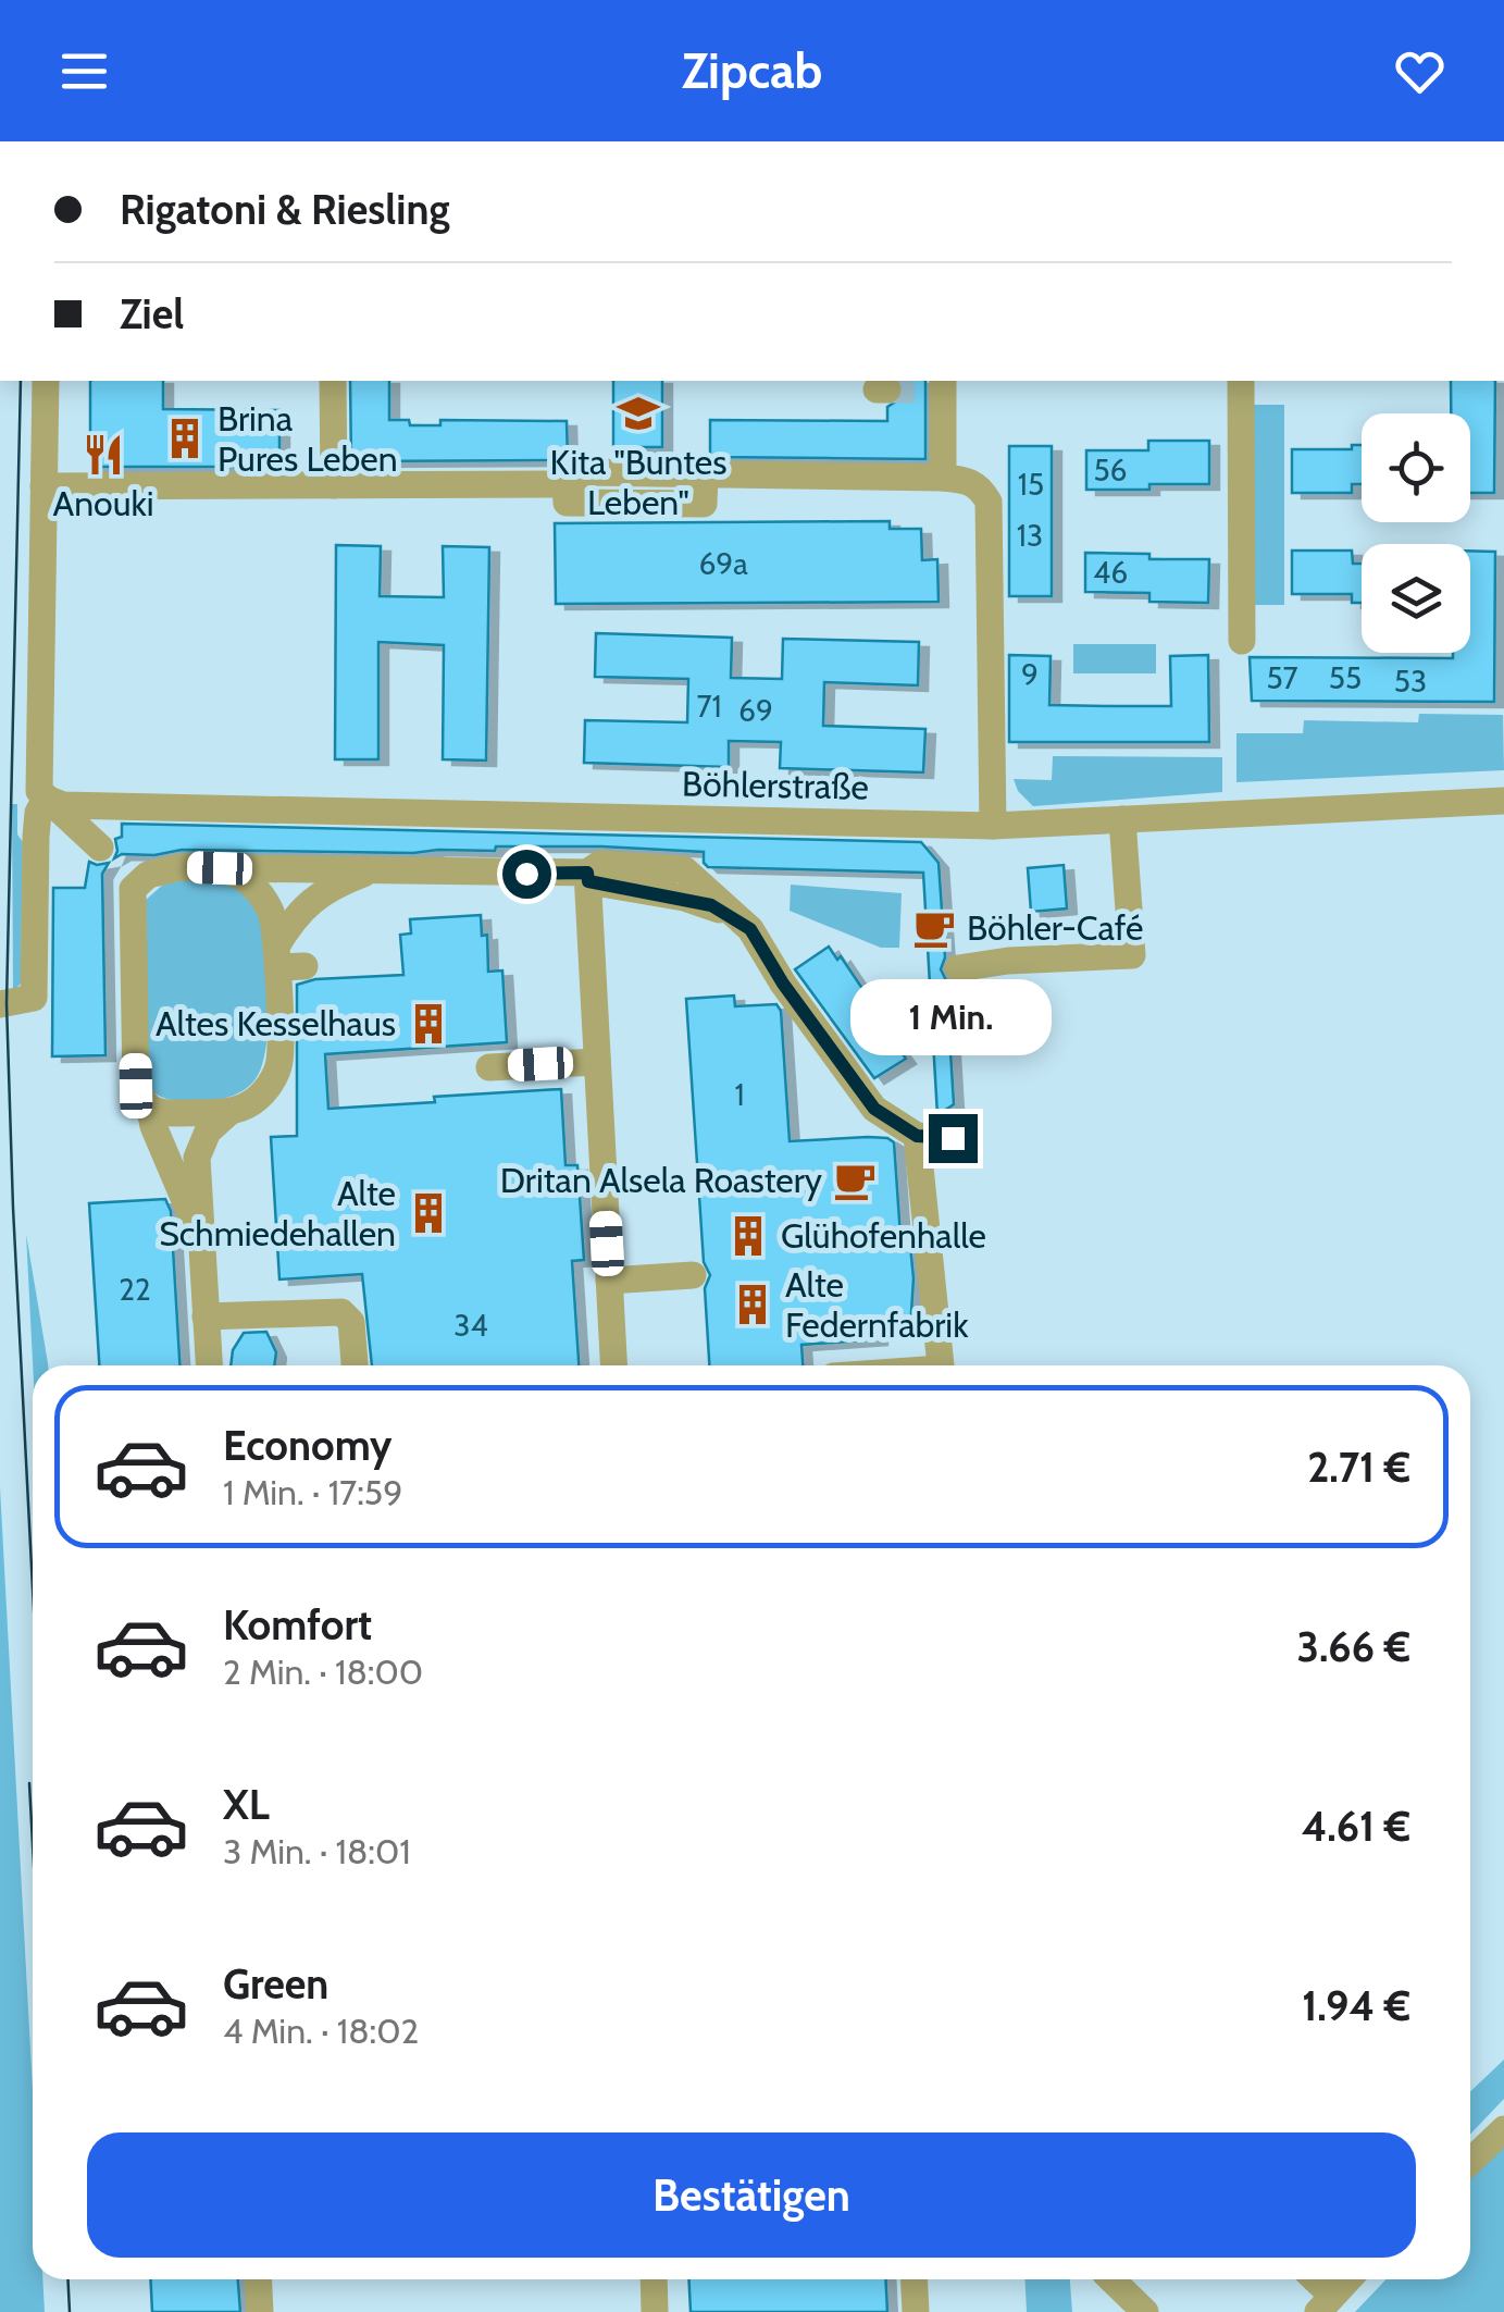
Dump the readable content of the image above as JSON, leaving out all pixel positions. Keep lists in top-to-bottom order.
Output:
{
  "streets": {
    "street": ["Böhlerstraße"]
  },
  "places": {
    "school or university": ["Kita \"Buntes Leben\""],
    "building": [
      "Brina Pures Leben",
      "Altes Kesselhaus",
      "Alte Schmiedehallen",
      "Glühofenhalle",
      "Alte Federnfabrik"
    ],
    "restaurant": ["Anouki"],
    "cafe": ["Böhler-Café", "Dritan Alsela Roastery"]
  },
  "house_numbers": [
    "56",
    "15",
    "13",
    "69a",
    "46",
    "9",
    "57",
    "55",
    "53",
    "71",
    "69",
    "1",
    "22",
    "34"
  ],
  "page": {
    "header": "Zipcab",
    "banner": ["Rigatoni & Riesling", "Ziel"],
    "bubble": "1 Min.",
    "list": [
      {
        "name": "Economy",
        "note": "1 Min. · 17:59",
        "value": "2.71 €"
      },
      {
        "name": "Komfort",
        "note": "2 Min. · 18:00",
        "value": "3.66 €"
      },
      {
        "name": "XL",
        "note": "3 Min. · 18:01",
        "value": "4.61 €"
      },
      {
        "name": "Green",
        "note": "4 Min. · 18:02",
        "value": "1.94 €"
      }
    ],
    "buttons": "Bestätigen"
  }
}
